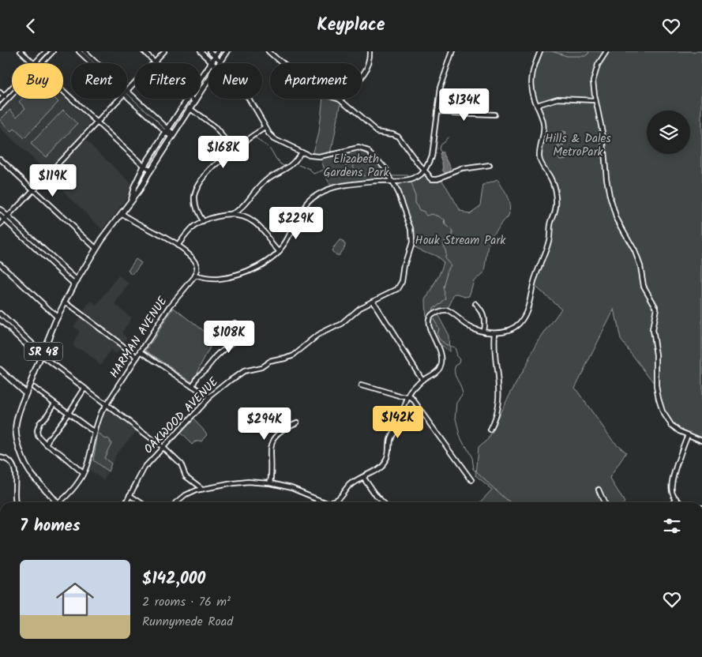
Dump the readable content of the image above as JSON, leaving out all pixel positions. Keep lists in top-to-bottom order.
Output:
{
  "streets": {
    "main road": ["SR 48"],
    "street": ["HARMAN AVENUE", "OAKWOOD AVENUE"]
  },
  "parks": ["Hills & Dales MetroPark", "Elizabeth Gardens Park", "Houk Stream Park"],
  "page": {
    "header": "Keyplace",
    "chip": [
      "Buy",
      "Rent",
      "Filters",
      "New",
      "Apartment"
    ],
    "price": [
      "$134K",
      "$168K",
      "$119K",
      "$229K",
      "$108K",
      "$142K",
      "$294K"
    ],
    "heading": "7 homes",
    "list": [
      {
        "name": "$142,000",
        "note": "2 rooms · 76 m² · Runnymede Road"
      }
    ]
  }
}
